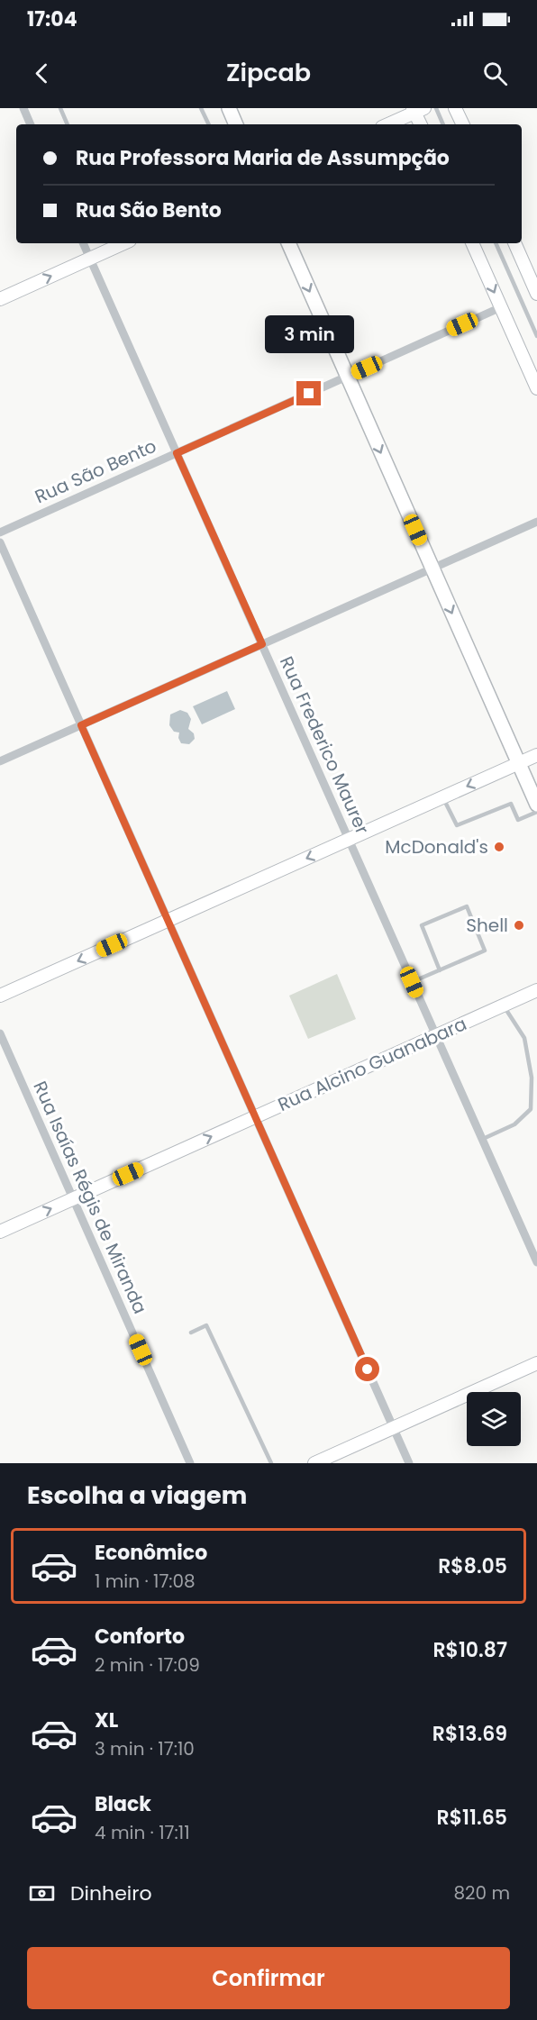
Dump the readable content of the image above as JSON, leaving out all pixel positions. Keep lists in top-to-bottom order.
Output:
{
  "streets": {
    "main road": ["Rua Alcino Guanabara"],
    "street": ["Rua São Bento", "Rua Frederico Maurer", "Rua Isaías Régis de Miranda"]
  },
  "crossings": [
    ["Rua São Bento", "Rua Frederico Maurer"],
    ["Rua Frederico Maurer", "Rua Alcino Guanabara"],
    ["Rua Alcino Guanabara", "Rua Isaías Régis de Miranda"]
  ],
  "one_way": ["Rua Alcino Guanabara"],
  "places": ["McDonald's", "Shell"],
  "page": {
    "status": "17:04",
    "header": "Zipcab",
    "banner": ["Rua Professora Maria de Assumpção", "Rua São Bento"],
    "bubble": "3 min",
    "heading": "Escolha a viagem",
    "list": [
      {
        "name": "Econômico",
        "note": "1 min · 17:08",
        "value": "R$8.05"
      },
      {
        "name": "Conforto",
        "note": "2 min · 17:09",
        "value": "R$10.87"
      },
      {
        "name": "XL",
        "note": "3 min · 17:10",
        "value": "R$13.69"
      },
      {
        "name": "Black",
        "note": "4 min · 17:11",
        "value": "R$11.65"
      }
    ],
    "pay": ["Dinheiro", "820 m"],
    "buttons": "Confirmar"
  }
}
